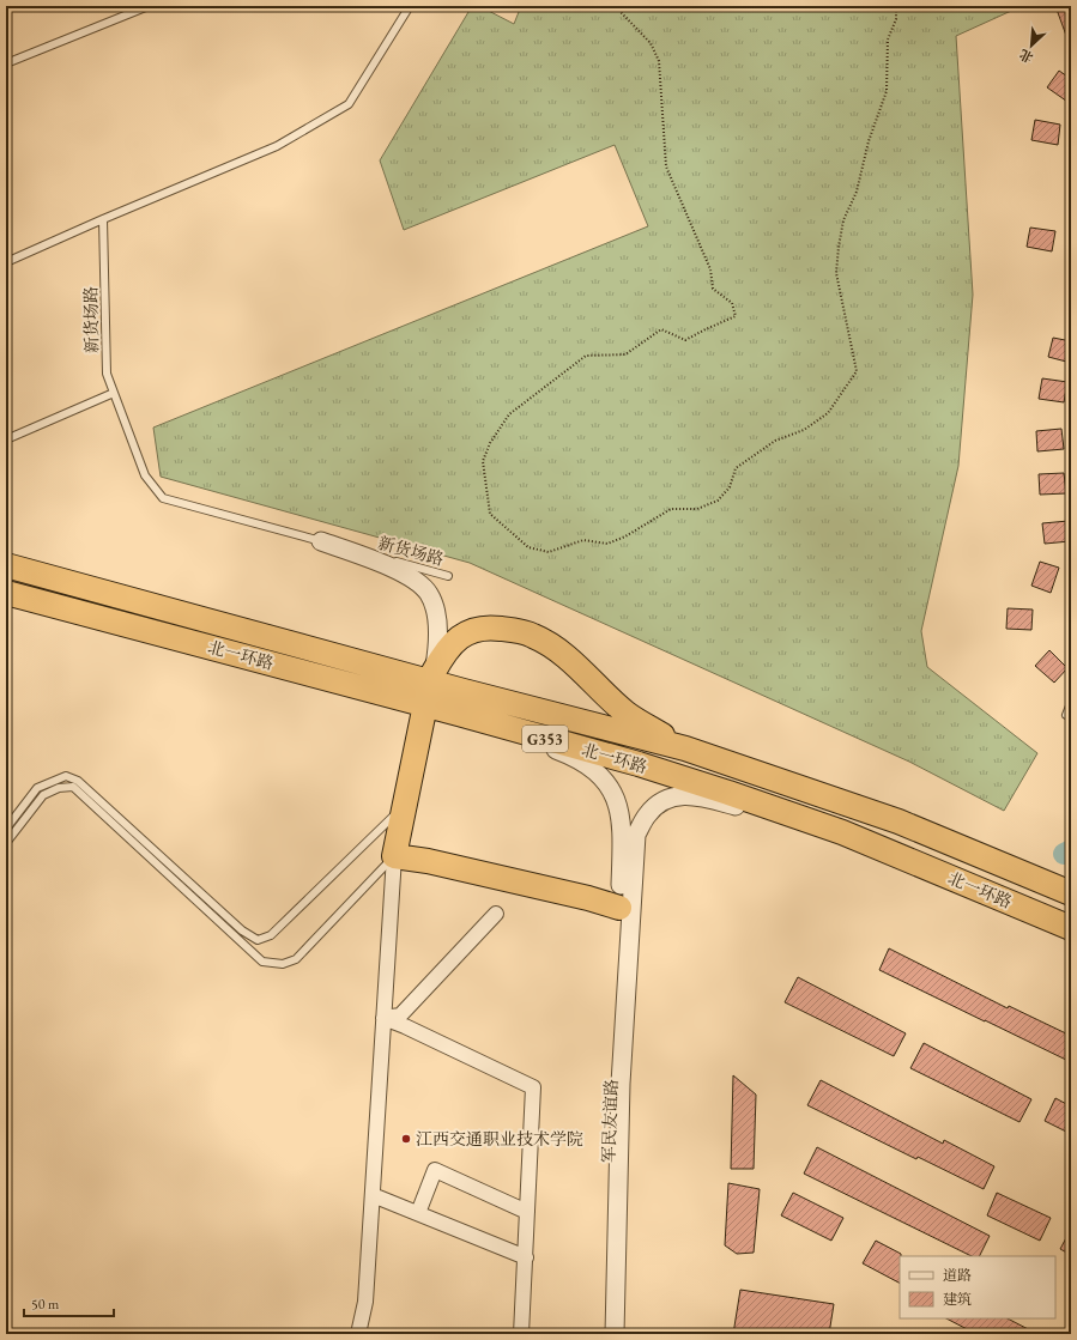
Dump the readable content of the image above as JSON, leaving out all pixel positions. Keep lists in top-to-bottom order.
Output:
{
  "streets": {
    "highway": ["北一环路", "G353"],
    "street": ["军民友谊路"],
    "lane": ["新货场路"]
  },
  "places": ["江西交通职业技术学院"],
  "legend": ["道路", "建筑"],
  "scale_bar": "50 m",
  "north": "bottom left"
}
